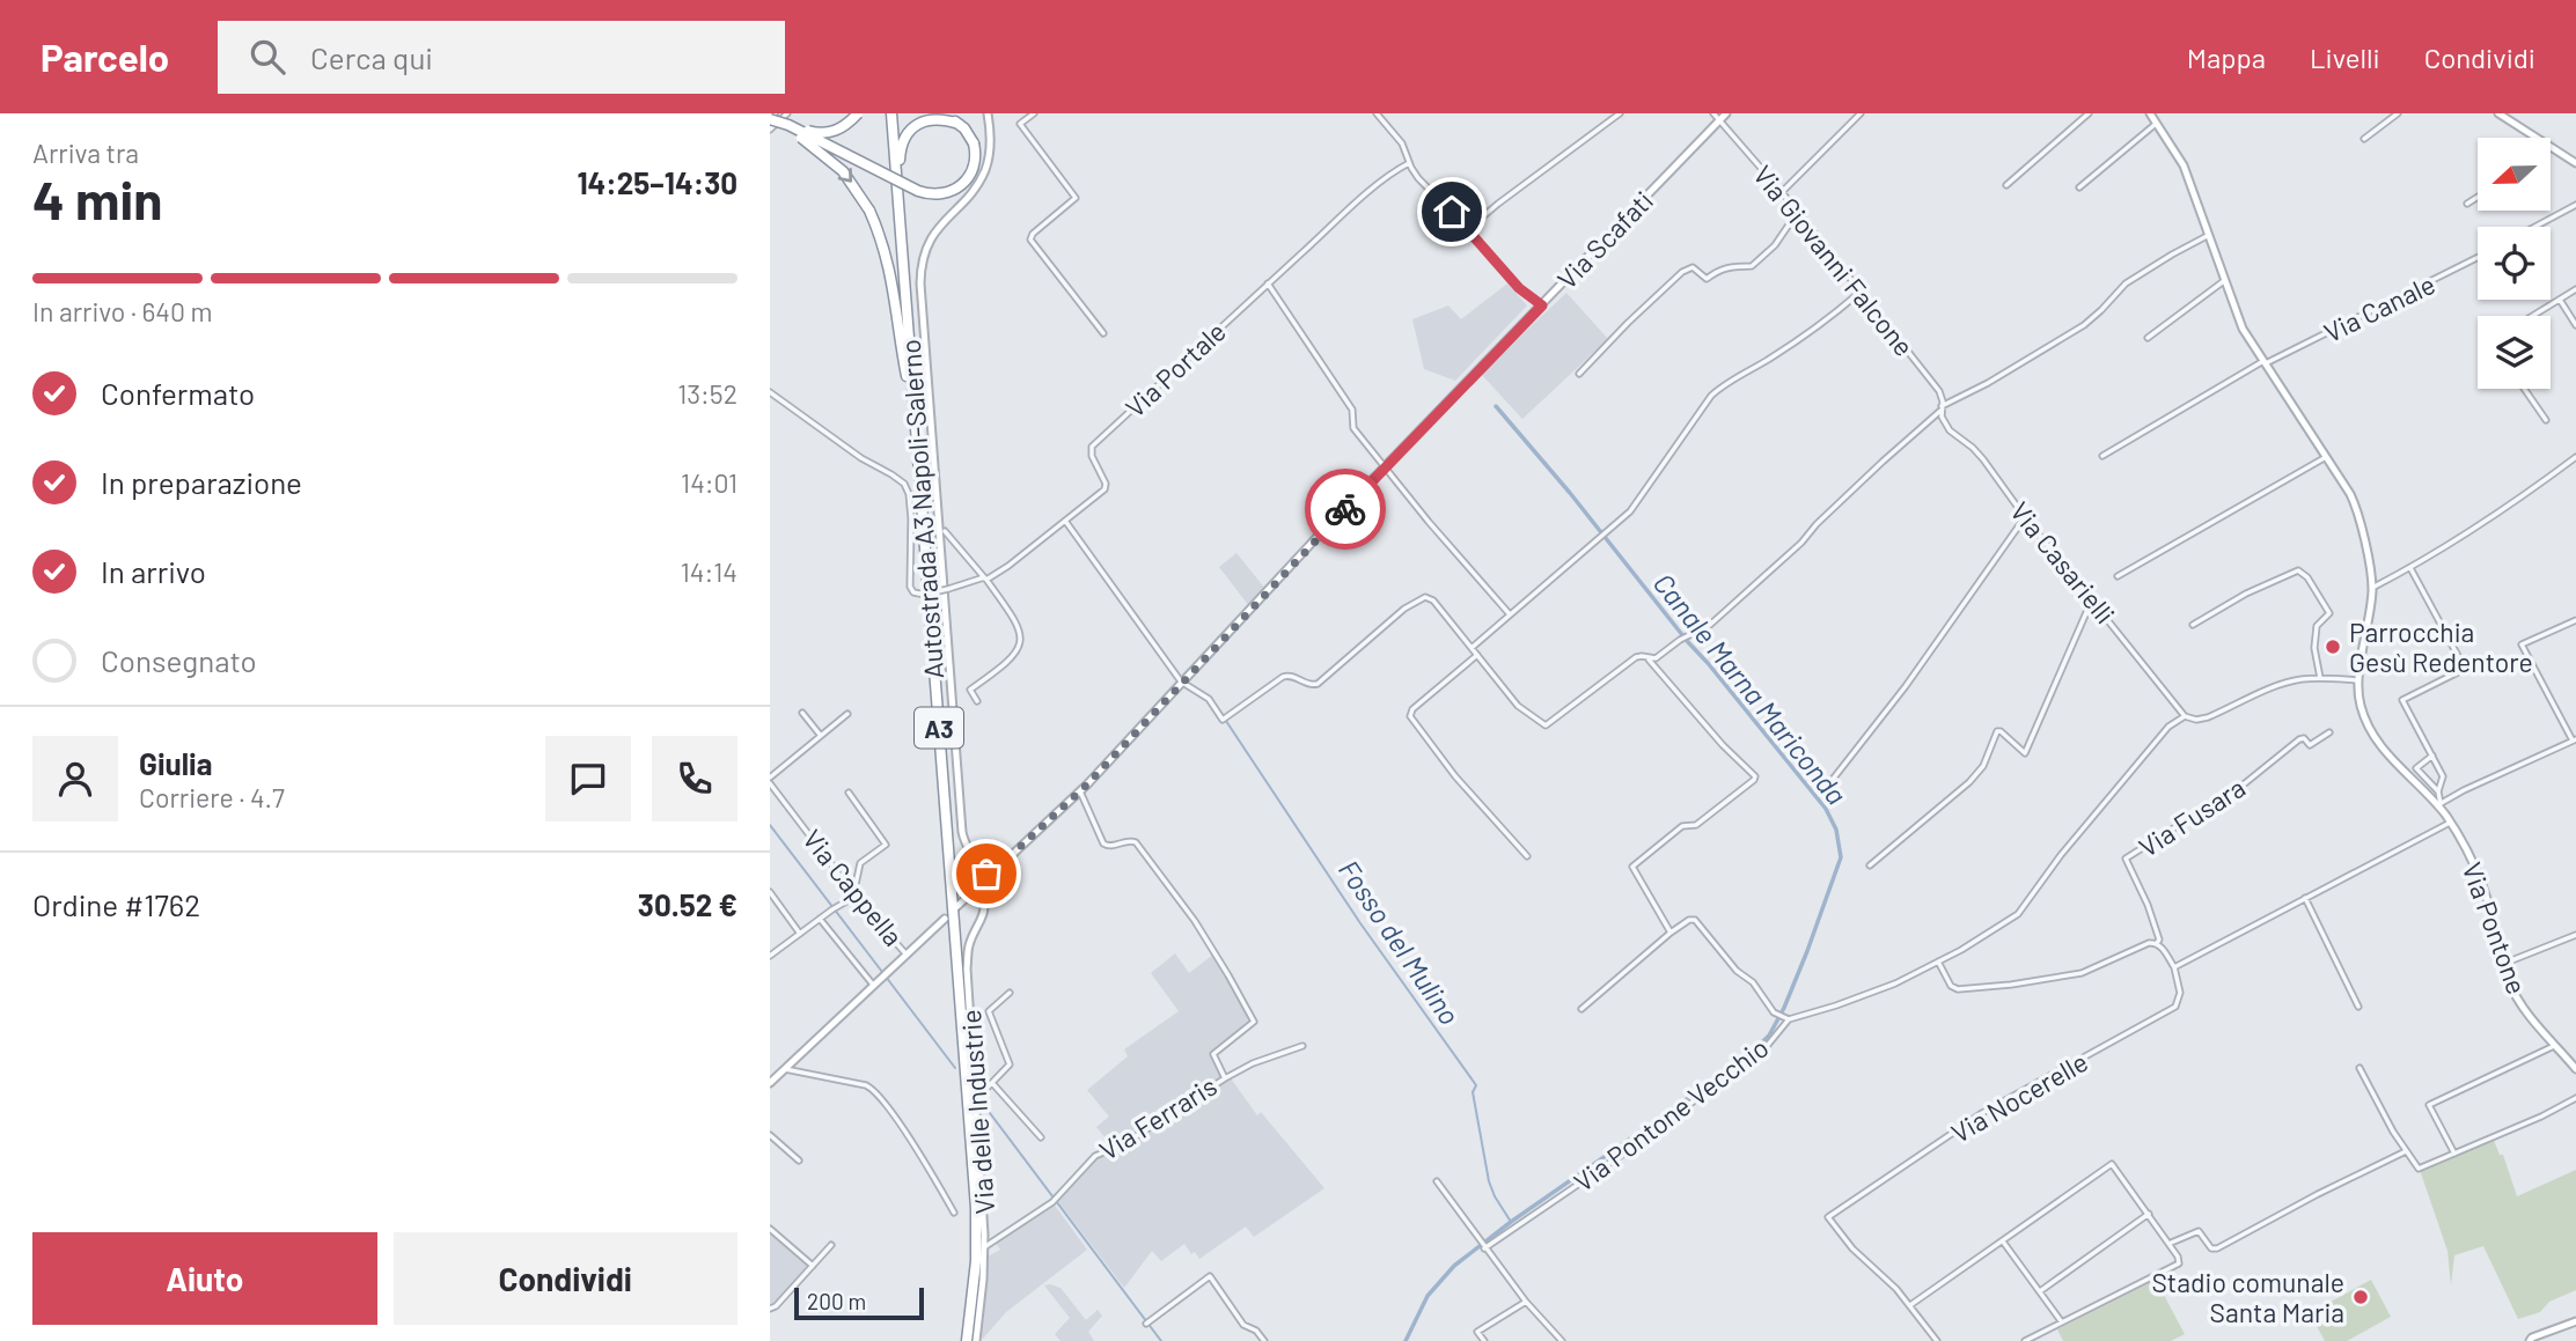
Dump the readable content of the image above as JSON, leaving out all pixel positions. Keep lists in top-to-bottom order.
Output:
{
  "streets": {
    "highway": ["Autostrada A3 Napoli-Salerno", "A3"],
    "street": [
      "Via Scafati",
      "Via Giovanni Falcone",
      "Via Canale",
      "Via Portale",
      "Via Casarielli",
      "Via Fusara",
      "Via Cappella",
      "Via Pontone",
      "Via Nocerelle",
      "Via delle Industrie",
      "Via Pontone Vecchio",
      "Via Ferraris"
    ]
  },
  "crossings": [
    ["Via Scafati", "Via Giovanni Falcone"],
    ["Via Scafati", "Via delle Industrie"],
    ["Via Scafati", "Via Ferraris"],
    ["Via Giovanni Falcone", "Via Casarielli"],
    ["Via Canale", "Via Pontone"],
    ["Autostrada A3 Napoli-Salerno", "A3"],
    ["Via Casarielli", "Via Pontone Vecchio"],
    ["Via delle Industrie", "Via Ferraris"]
  ],
  "water": ["Canale Marna Mariconda", "Fosso del Mulino"],
  "places": ["Parrocchia Gesù Redentore", "Stadio comunale Santa Maria"],
  "scale_bar": "200 m",
  "north": "left",
  "page": {
    "header": "Parcelo",
    "search": "Cerca qui",
    "nav": ["Mappa", "Livelli", "Condividi"],
    "heading": ["4 min", "Arriva tra", "14:25–14:30"],
    "panel": [
      "Giulia",
      "Corriere · 4.7",
      "Ordine #1762",
      "30.52 €"
    ],
    "bar": "In arrivo · 640 m",
    "list": [
      ["Confermato", "13:52"],
      ["In preparazione", "14:01"],
      ["In arrivo", "14:14"],
      "Consegnato"
    ],
    "buttons": ["Aiuto", "Condividi"],
    "scale": "200 m"
  }
}
